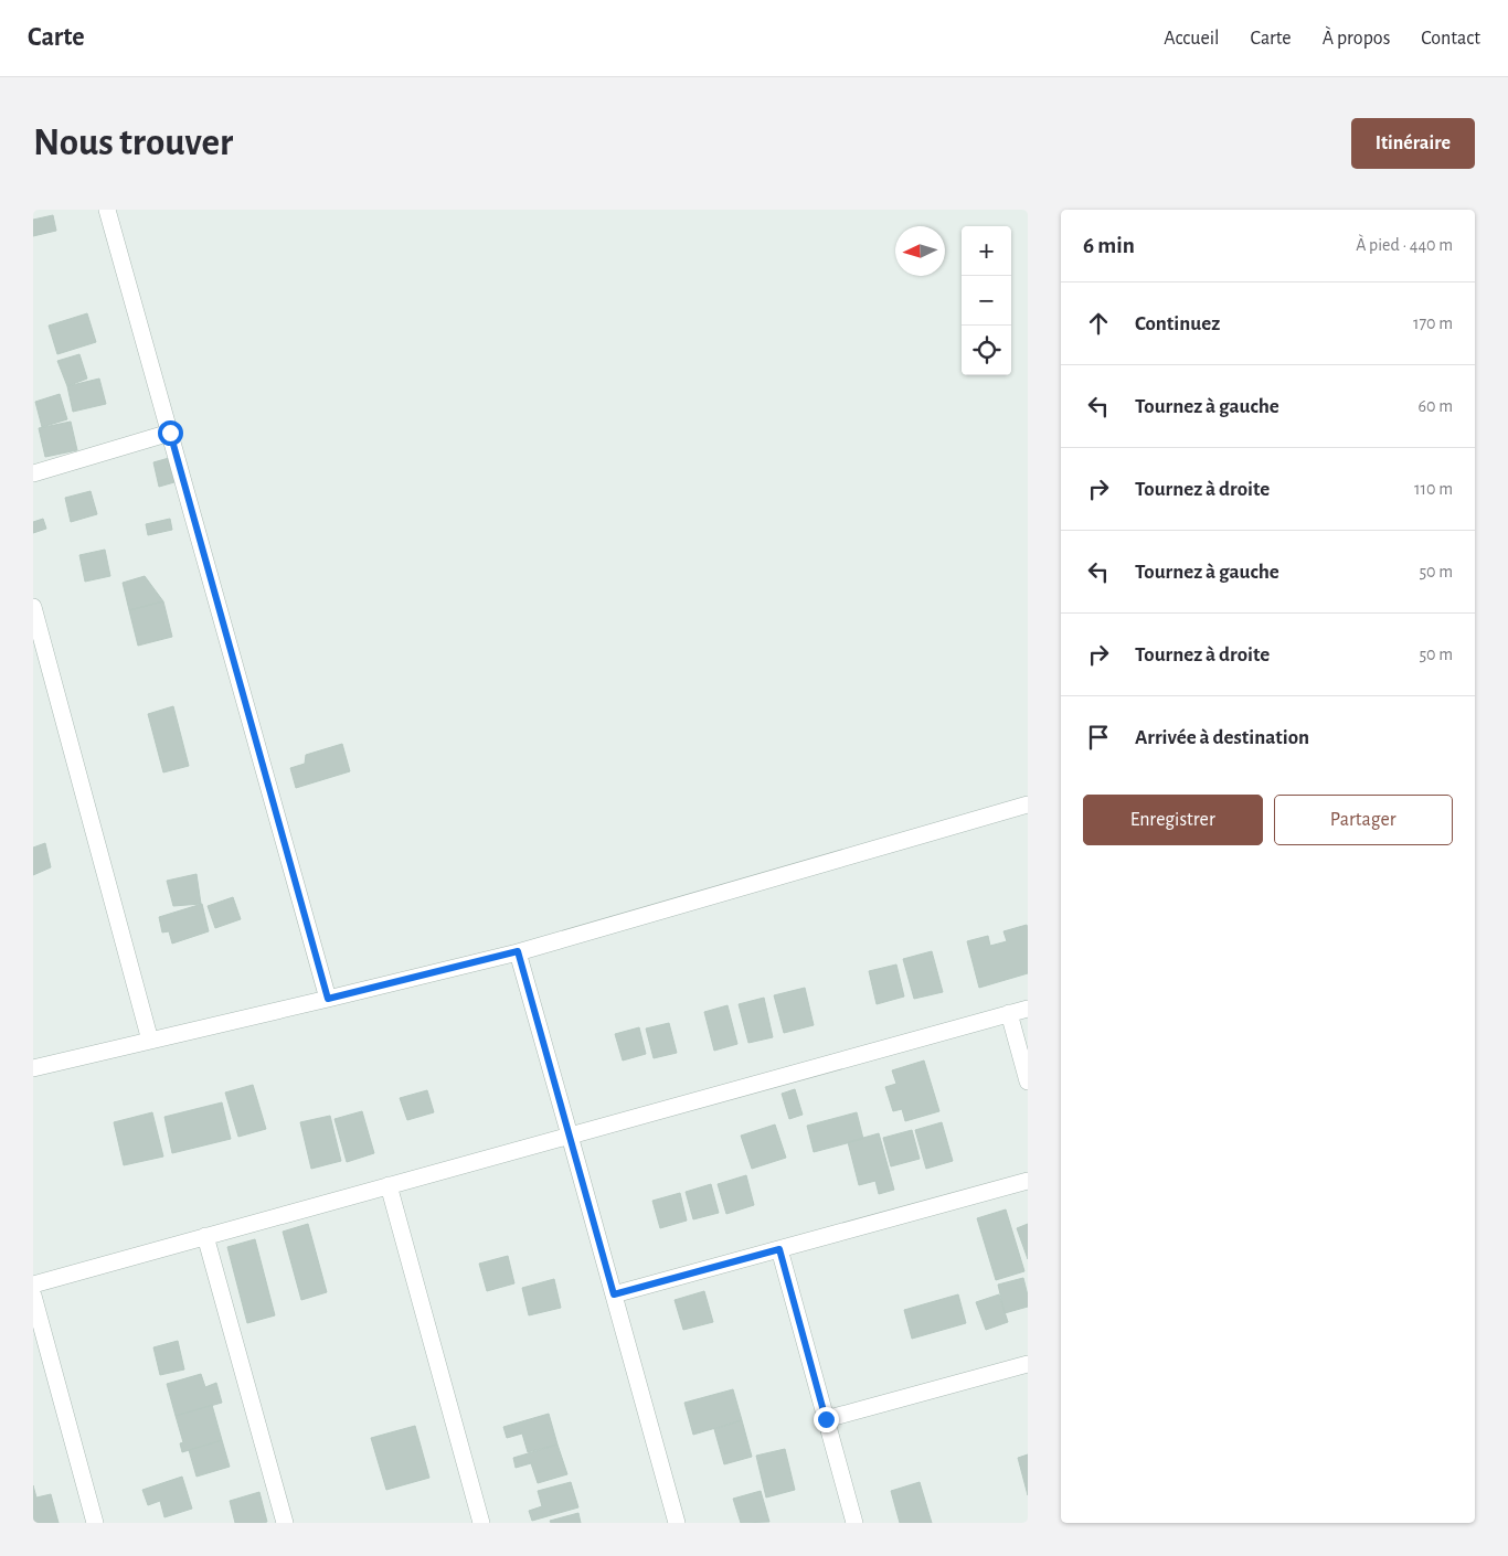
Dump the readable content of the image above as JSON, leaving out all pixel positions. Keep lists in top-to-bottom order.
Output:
{
  "north": "left",
  "page": {
    "header": "Carte",
    "nav": [
      "Accueil",
      "Carte",
      "À propos",
      "Contact"
    ],
    "buttons": [
      "Itinéraire",
      ["Enregistrer", "Partager"]
    ],
    "title": "Nous trouver",
    "heading": ["6 min", "À pied · 440 m"],
    "map_buttons": ["+", "−"],
    "list": [
      ["Continuez", "170 m"],
      ["Tournez à gauche", "60 m"],
      ["Tournez à droite", "110 m"],
      ["Tournez à gauche", "50 m"],
      ["Tournez à droite", "50 m"],
      "Arrivée à destination"
    ]
  }
}
